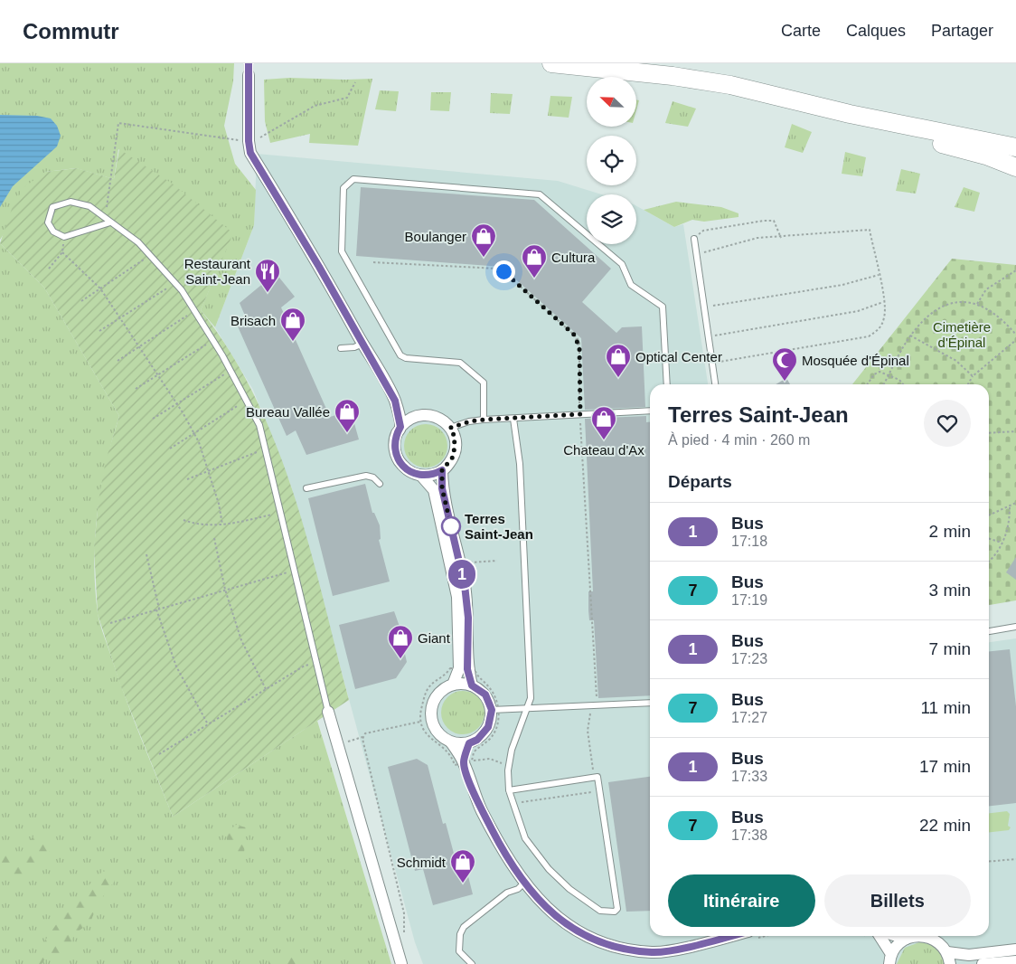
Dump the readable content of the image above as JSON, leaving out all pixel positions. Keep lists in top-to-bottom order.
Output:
{
  "parks": ["Cimetière d'Épinal"],
  "places": {
    "shop": [
      "Boulanger",
      "Cultura",
      "Brisach",
      "Optical Center",
      "Bureau Vallée",
      "Chateau d'Ax",
      "Giant",
      "Schmidt"
    ],
    "restaurant": ["Restaurant Saint-Jean"],
    "mosque": ["Mosquée d'Épinal"],
    "other": ["Terres Saint-Jean"]
  },
  "lines": ["bus line 1"],
  "north": "top left",
  "page": {
    "header": "Commutr",
    "nav": ["Carte", "Calques", "Partager"],
    "on_map": "1",
    "heading": [
      ["Terres Saint-Jean", "À pied · 4 min · 260 m"],
      "Départs"
    ],
    "list": [
      {
        "mark": "1",
        "name": "Bus",
        "note": "17:18",
        "value": "2 min"
      },
      {
        "mark": "7",
        "name": "Bus",
        "note": "17:19",
        "value": "3 min"
      },
      {
        "mark": "1",
        "name": "Bus",
        "note": "17:23",
        "value": "7 min"
      },
      {
        "mark": "7",
        "name": "Bus",
        "note": "17:27",
        "value": "11 min"
      },
      {
        "mark": "1",
        "name": "Bus",
        "note": "17:33",
        "value": "17 min"
      },
      {
        "mark": "7",
        "name": "Bus",
        "note": "17:38",
        "value": "22 min"
      }
    ],
    "buttons": ["Itinéraire", "Billets"]
  }
}
